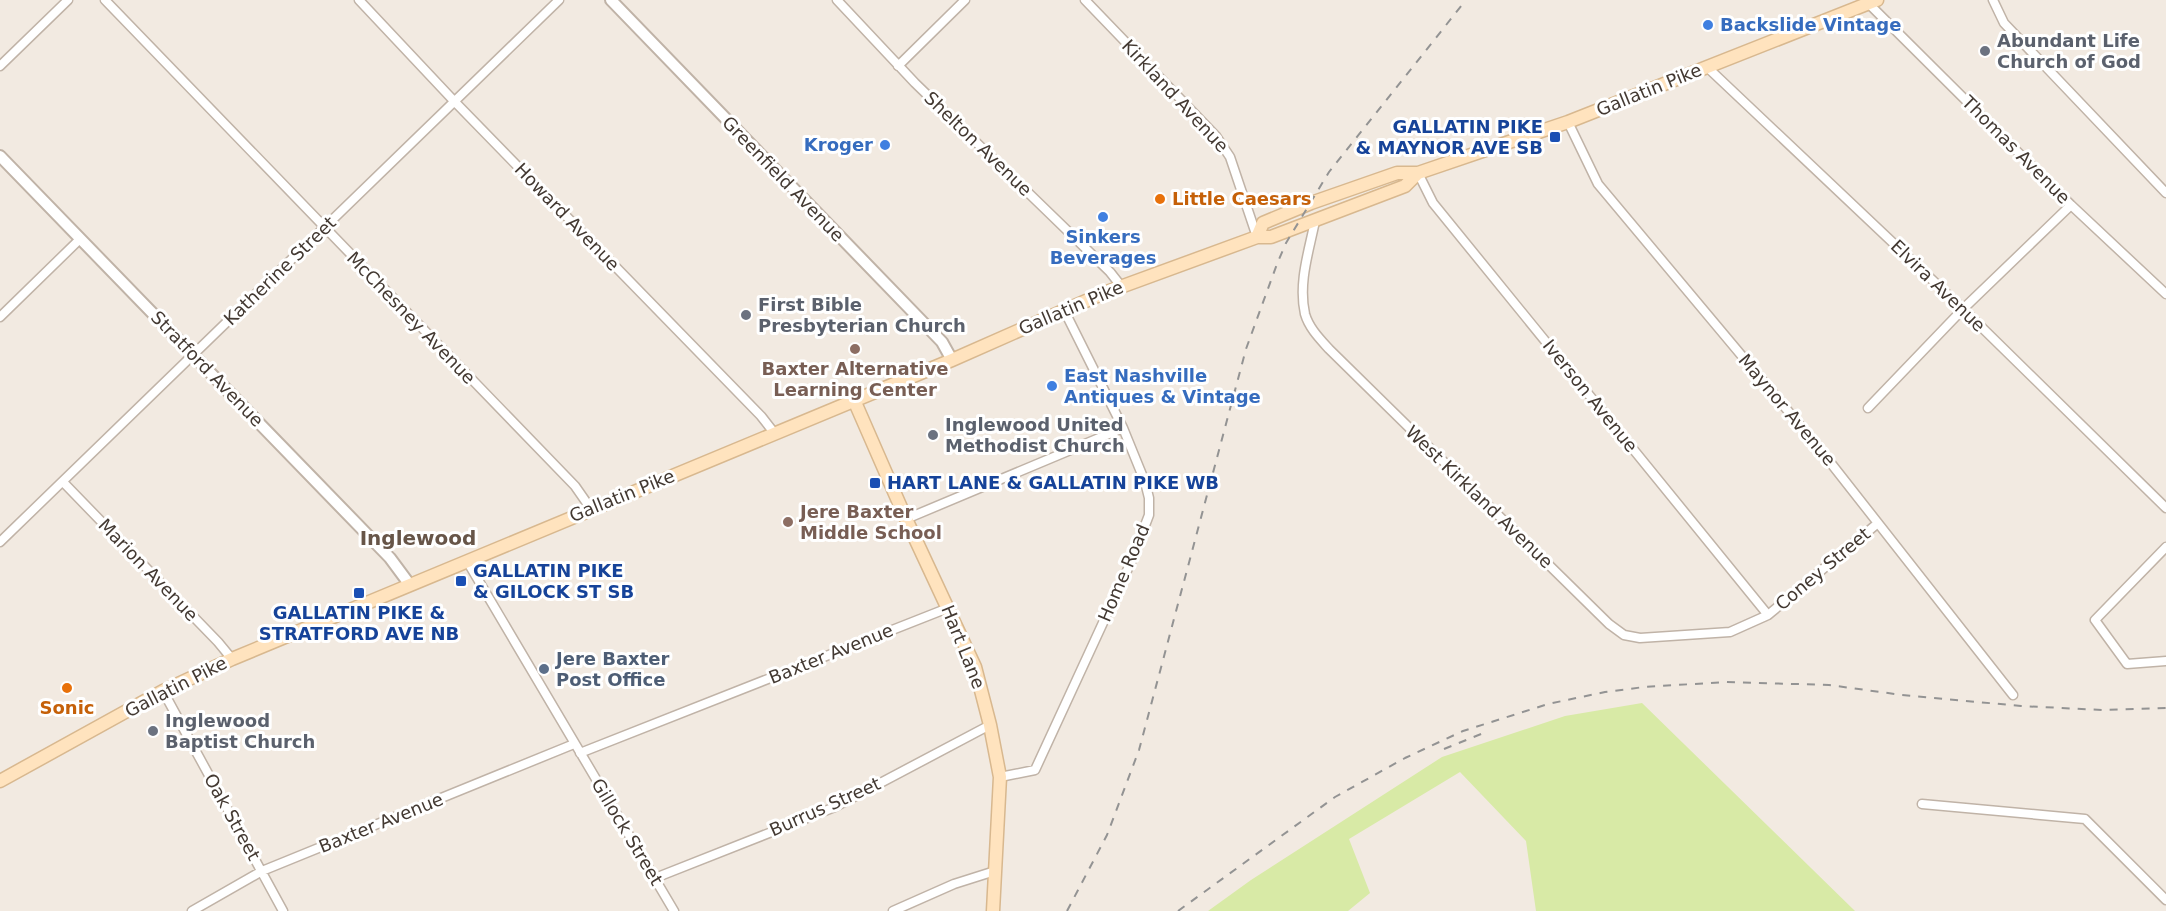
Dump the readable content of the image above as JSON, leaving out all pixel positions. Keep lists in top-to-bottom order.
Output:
{
  "streets": {
    "main road": ["Gallatin Pike", "Hart Lane"],
    "street": [
      "Kirkland Avenue",
      "Shelton Avenue",
      "Thomas Avenue",
      "Greenfield Avenue",
      "Howard Avenue",
      "Katherine Street",
      "Elvira Avenue",
      "McChesney Avenue",
      "Stratford Avenue",
      "Iverson Avenue",
      "Maynor Avenue",
      "West Kirkland Avenue",
      "Coney Street",
      "Marion Avenue",
      "Home Road",
      "Baxter Avenue",
      "Burrus Street",
      "Oak Street",
      "Gillock Street"
    ]
  },
  "crossings": [
    ["Gallatin Pike", "Kirkland Avenue"],
    ["Gallatin Pike", "Shelton Avenue"],
    ["Gallatin Pike", "Thomas Avenue"],
    ["Gallatin Pike", "Greenfield Avenue"],
    ["Gallatin Pike", "Howard Avenue"],
    ["Gallatin Pike", "Elvira Avenue"],
    ["Gallatin Pike", "McChesney Avenue"],
    ["Gallatin Pike", "Stratford Avenue"],
    ["Gallatin Pike", "Iverson Avenue"],
    ["Gallatin Pike", "Maynor Avenue"],
    ["Gallatin Pike", "West Kirkland Avenue"],
    ["Gallatin Pike", "Marion Avenue"],
    ["Gallatin Pike", "Home Road"],
    ["Gallatin Pike", "Hart Lane"],
    ["Gallatin Pike", "Oak Street"],
    ["Howard Avenue", "Katherine Street"],
    ["Katherine Street", "McChesney Avenue"],
    ["Katherine Street", "Stratford Avenue"],
    ["Katherine Street", "Marion Avenue"],
    ["Iverson Avenue", "West Kirkland Avenue"],
    ["Iverson Avenue", "Coney Street"],
    ["Maynor Avenue", "Coney Street"],
    ["West Kirkland Avenue", "Coney Street"],
    ["Home Road", "Hart Lane"],
    ["Hart Lane", "Baxter Avenue"],
    ["Hart Lane", "Burrus Street"],
    ["Baxter Avenue", "Oak Street"],
    ["Baxter Avenue", "Gillock Street"],
    ["Burrus Street", "Gillock Street"]
  ],
  "districts": ["Inglewood"],
  "places": {
    "other": [
      "Backslide Vintage",
      "Abundant Life Church of God",
      "Kroger",
      "Little Caesars",
      "Sinkers Beverages",
      "First Bible Presbyterian Church",
      "Baxter Alternative Learning Center",
      "East Nashville Antiques & Vintage",
      "Inglewood United Methodist Church",
      "Jere Baxter Middle School",
      "Jere Baxter Post Office",
      "Sonic",
      "Inglewood Baptist Church"
    ],
    "transit": [
      "GALLATIN PIKE & MAYNOR AVE SB",
      "HART LANE & GALLATIN PIKE WB",
      "GALLATIN PIKE & GILOCK ST SB",
      "GALLATIN PIKE & STRATFORD AVE NB"
    ]
  }
}
